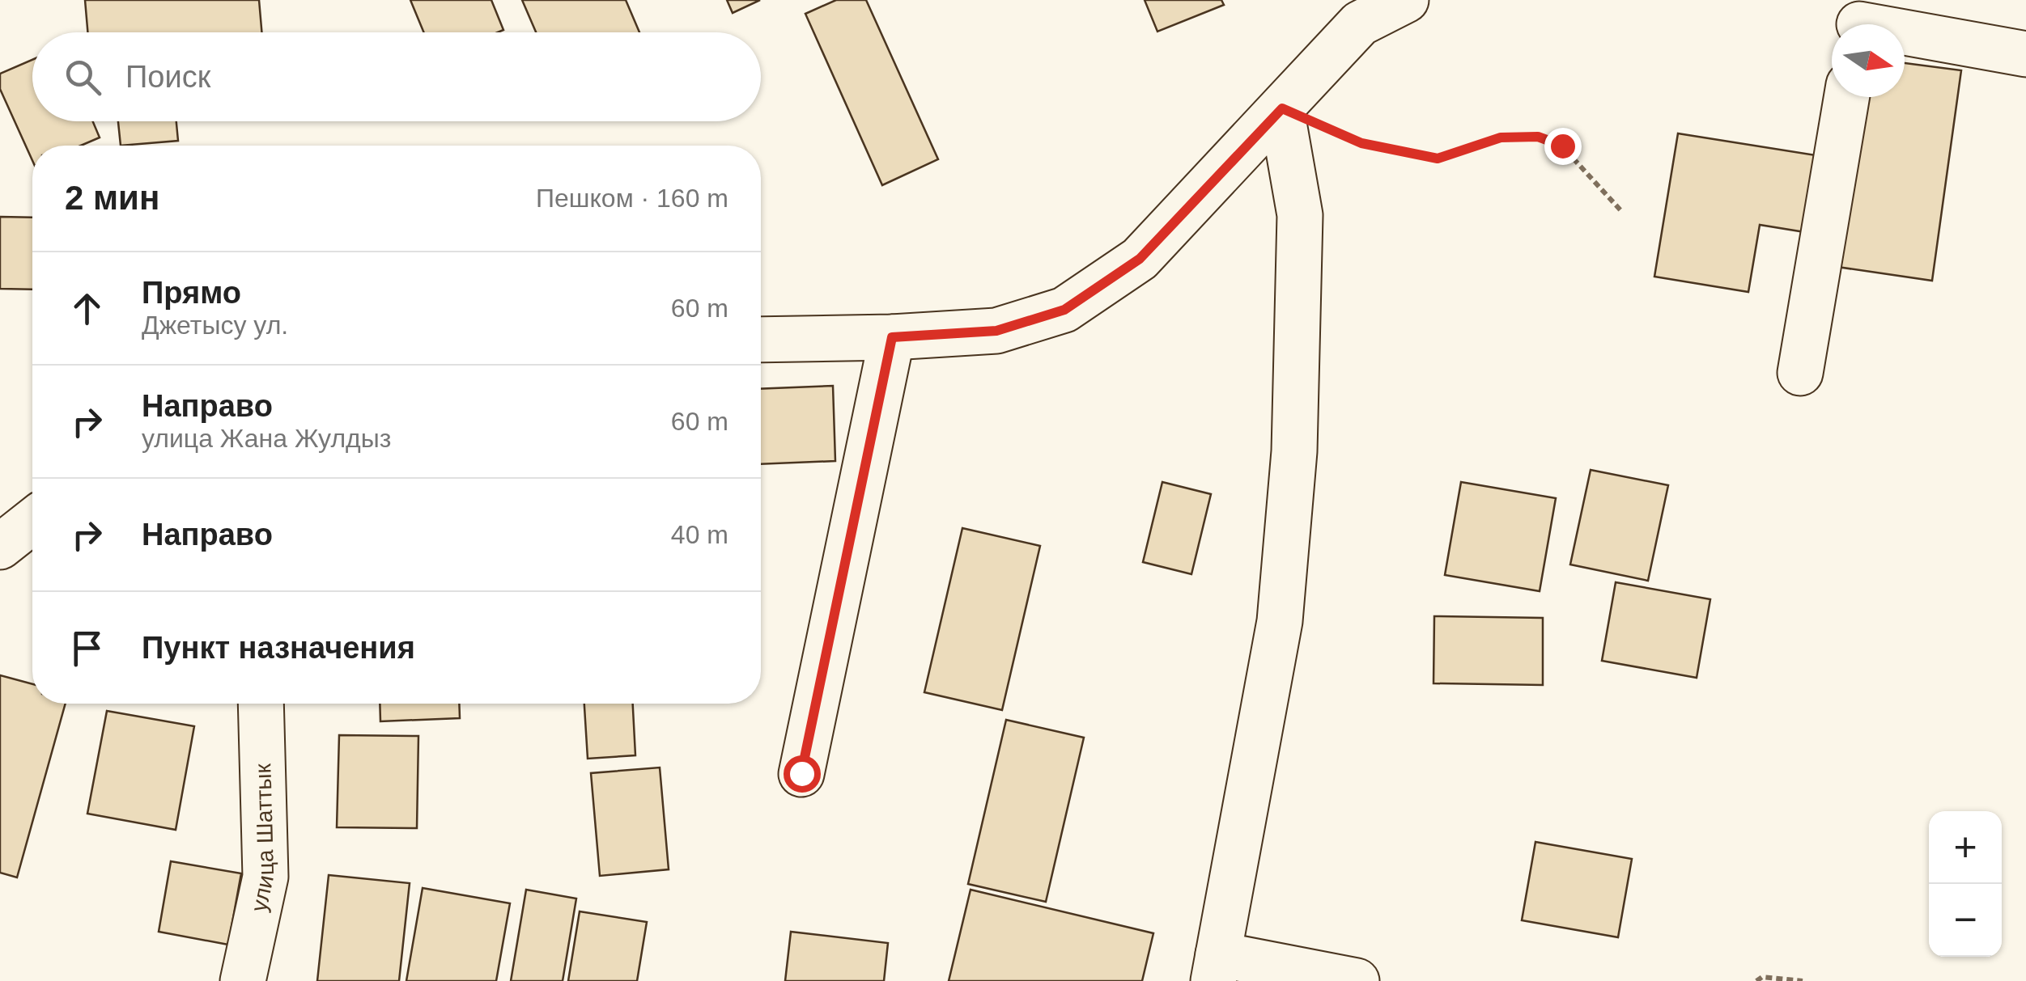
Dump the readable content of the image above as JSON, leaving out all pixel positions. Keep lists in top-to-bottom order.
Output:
{
  "streets": {
    "street": ["улица Шаттык"]
  },
  "north": "right",
  "page": {
    "search": "Поиск",
    "heading": ["2 мин", "Пешком · 160 m"],
    "list": [
      ["Прямо", "Джетысу ул.", "60 m"],
      ["Направо", "улица Жана Жулдыз", "60 m"],
      ["Направо", "40 m"],
      "Пункт назначения"
    ],
    "map_buttons": ["+", "−"]
  }
}
